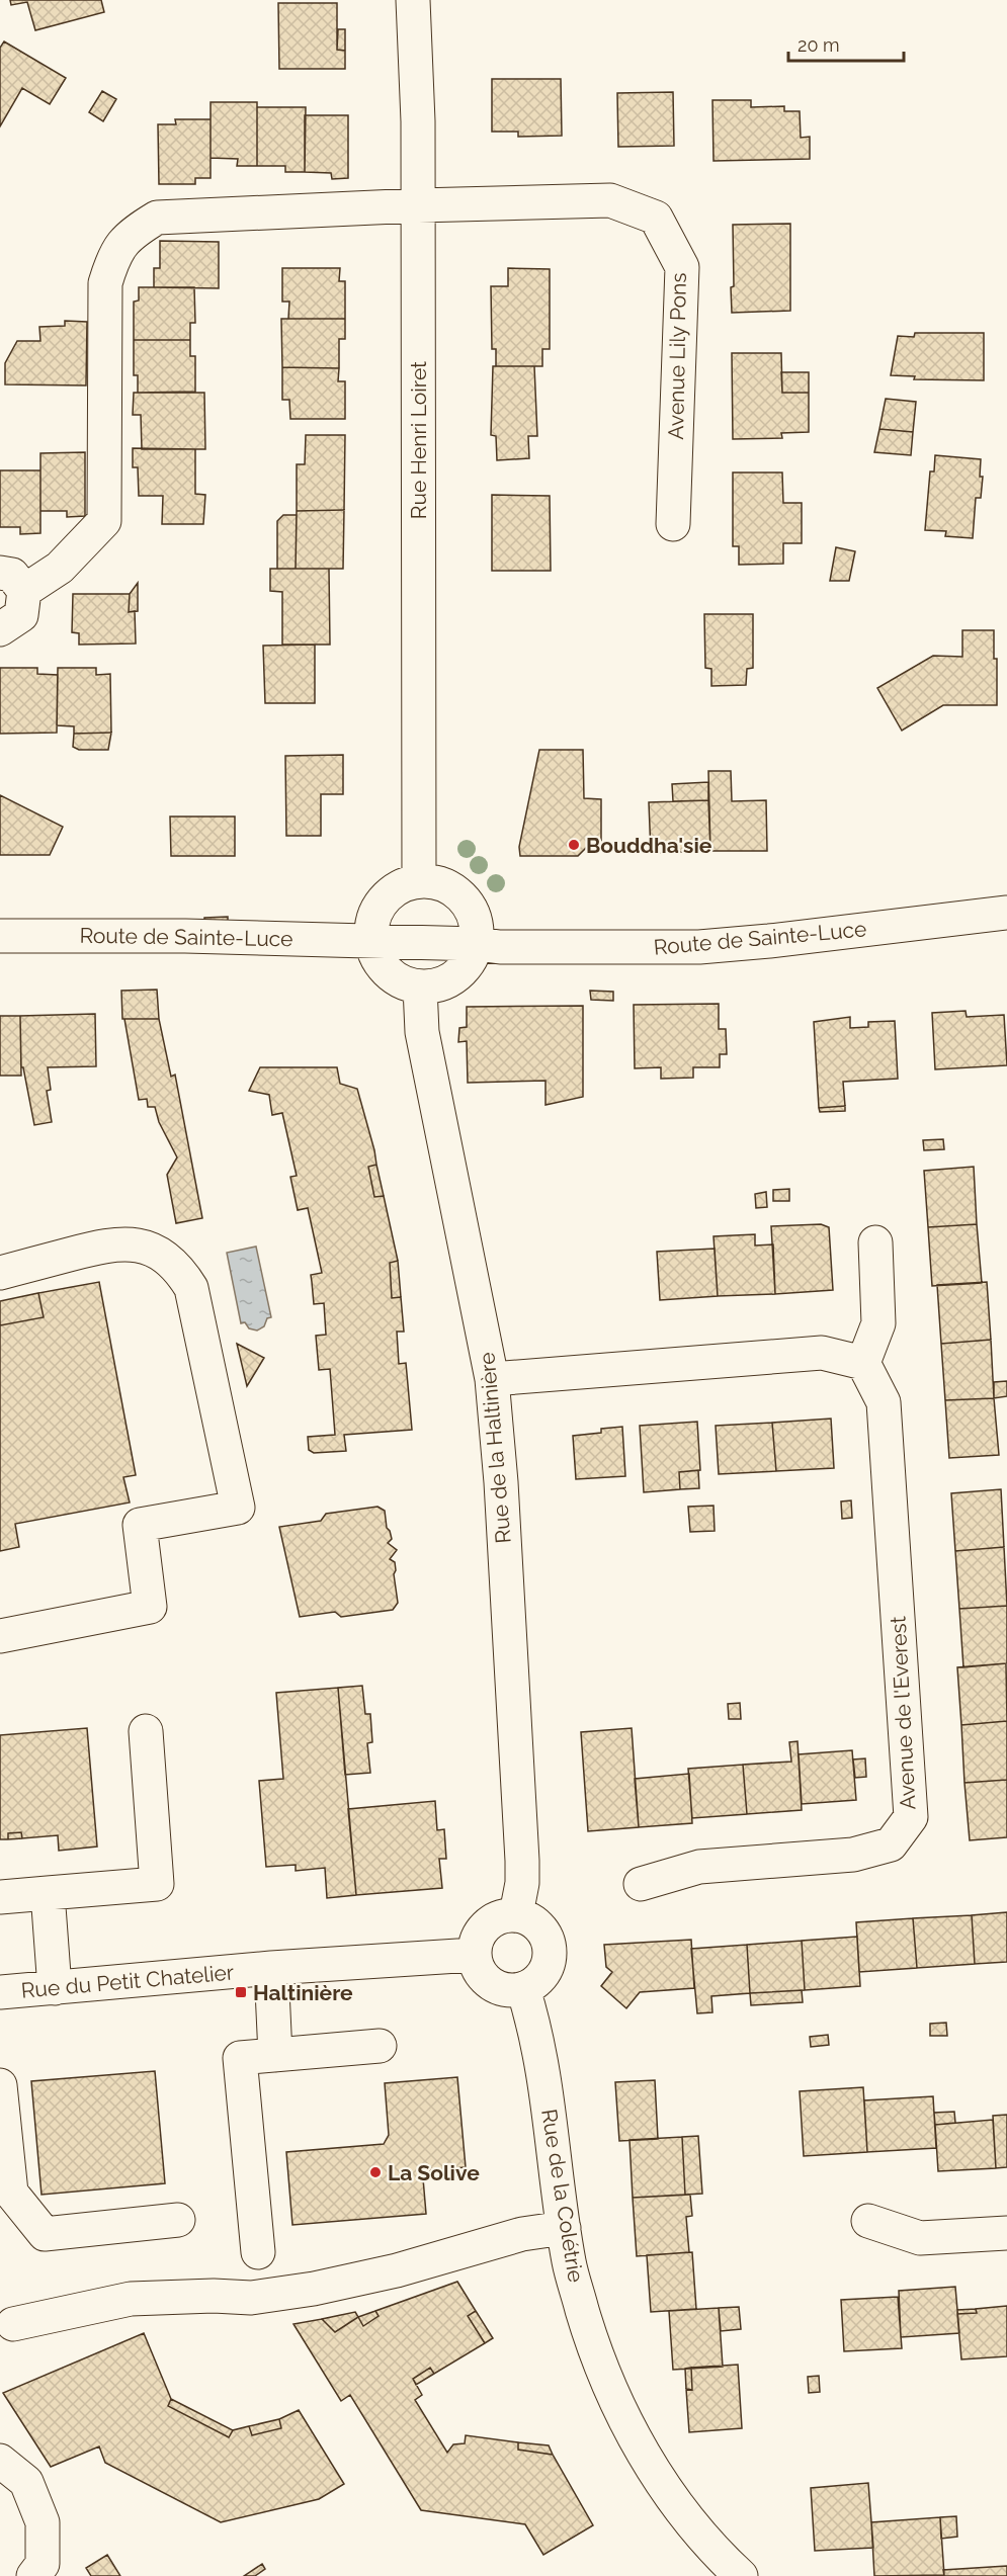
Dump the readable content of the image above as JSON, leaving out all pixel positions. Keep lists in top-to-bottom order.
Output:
{
  "streets": {
    "street": [
      "Avenue Lily Pons",
      "Rue Henri Loiret",
      "Route de Sainte-Luce",
      "Rue de la Haltinière",
      "Avenue de l'Everest",
      "Rue du Petit Chatelier",
      "Rue de la Colétrie"
    ]
  },
  "crossings": [
    ["Avenue Lily Pons", "Rue Henri Loiret"],
    ["Rue de la Haltinière", "Rue du Petit Chatelier"],
    ["Rue de la Haltinière", "Rue de la Colétrie"],
    ["Rue du Petit Chatelier", "Rue de la Colétrie"]
  ],
  "places": {
    "other": ["Bouddha'sie", "La Solive"],
    "transit": ["Haltinière"]
  },
  "scale_bar": "20 m"
}
